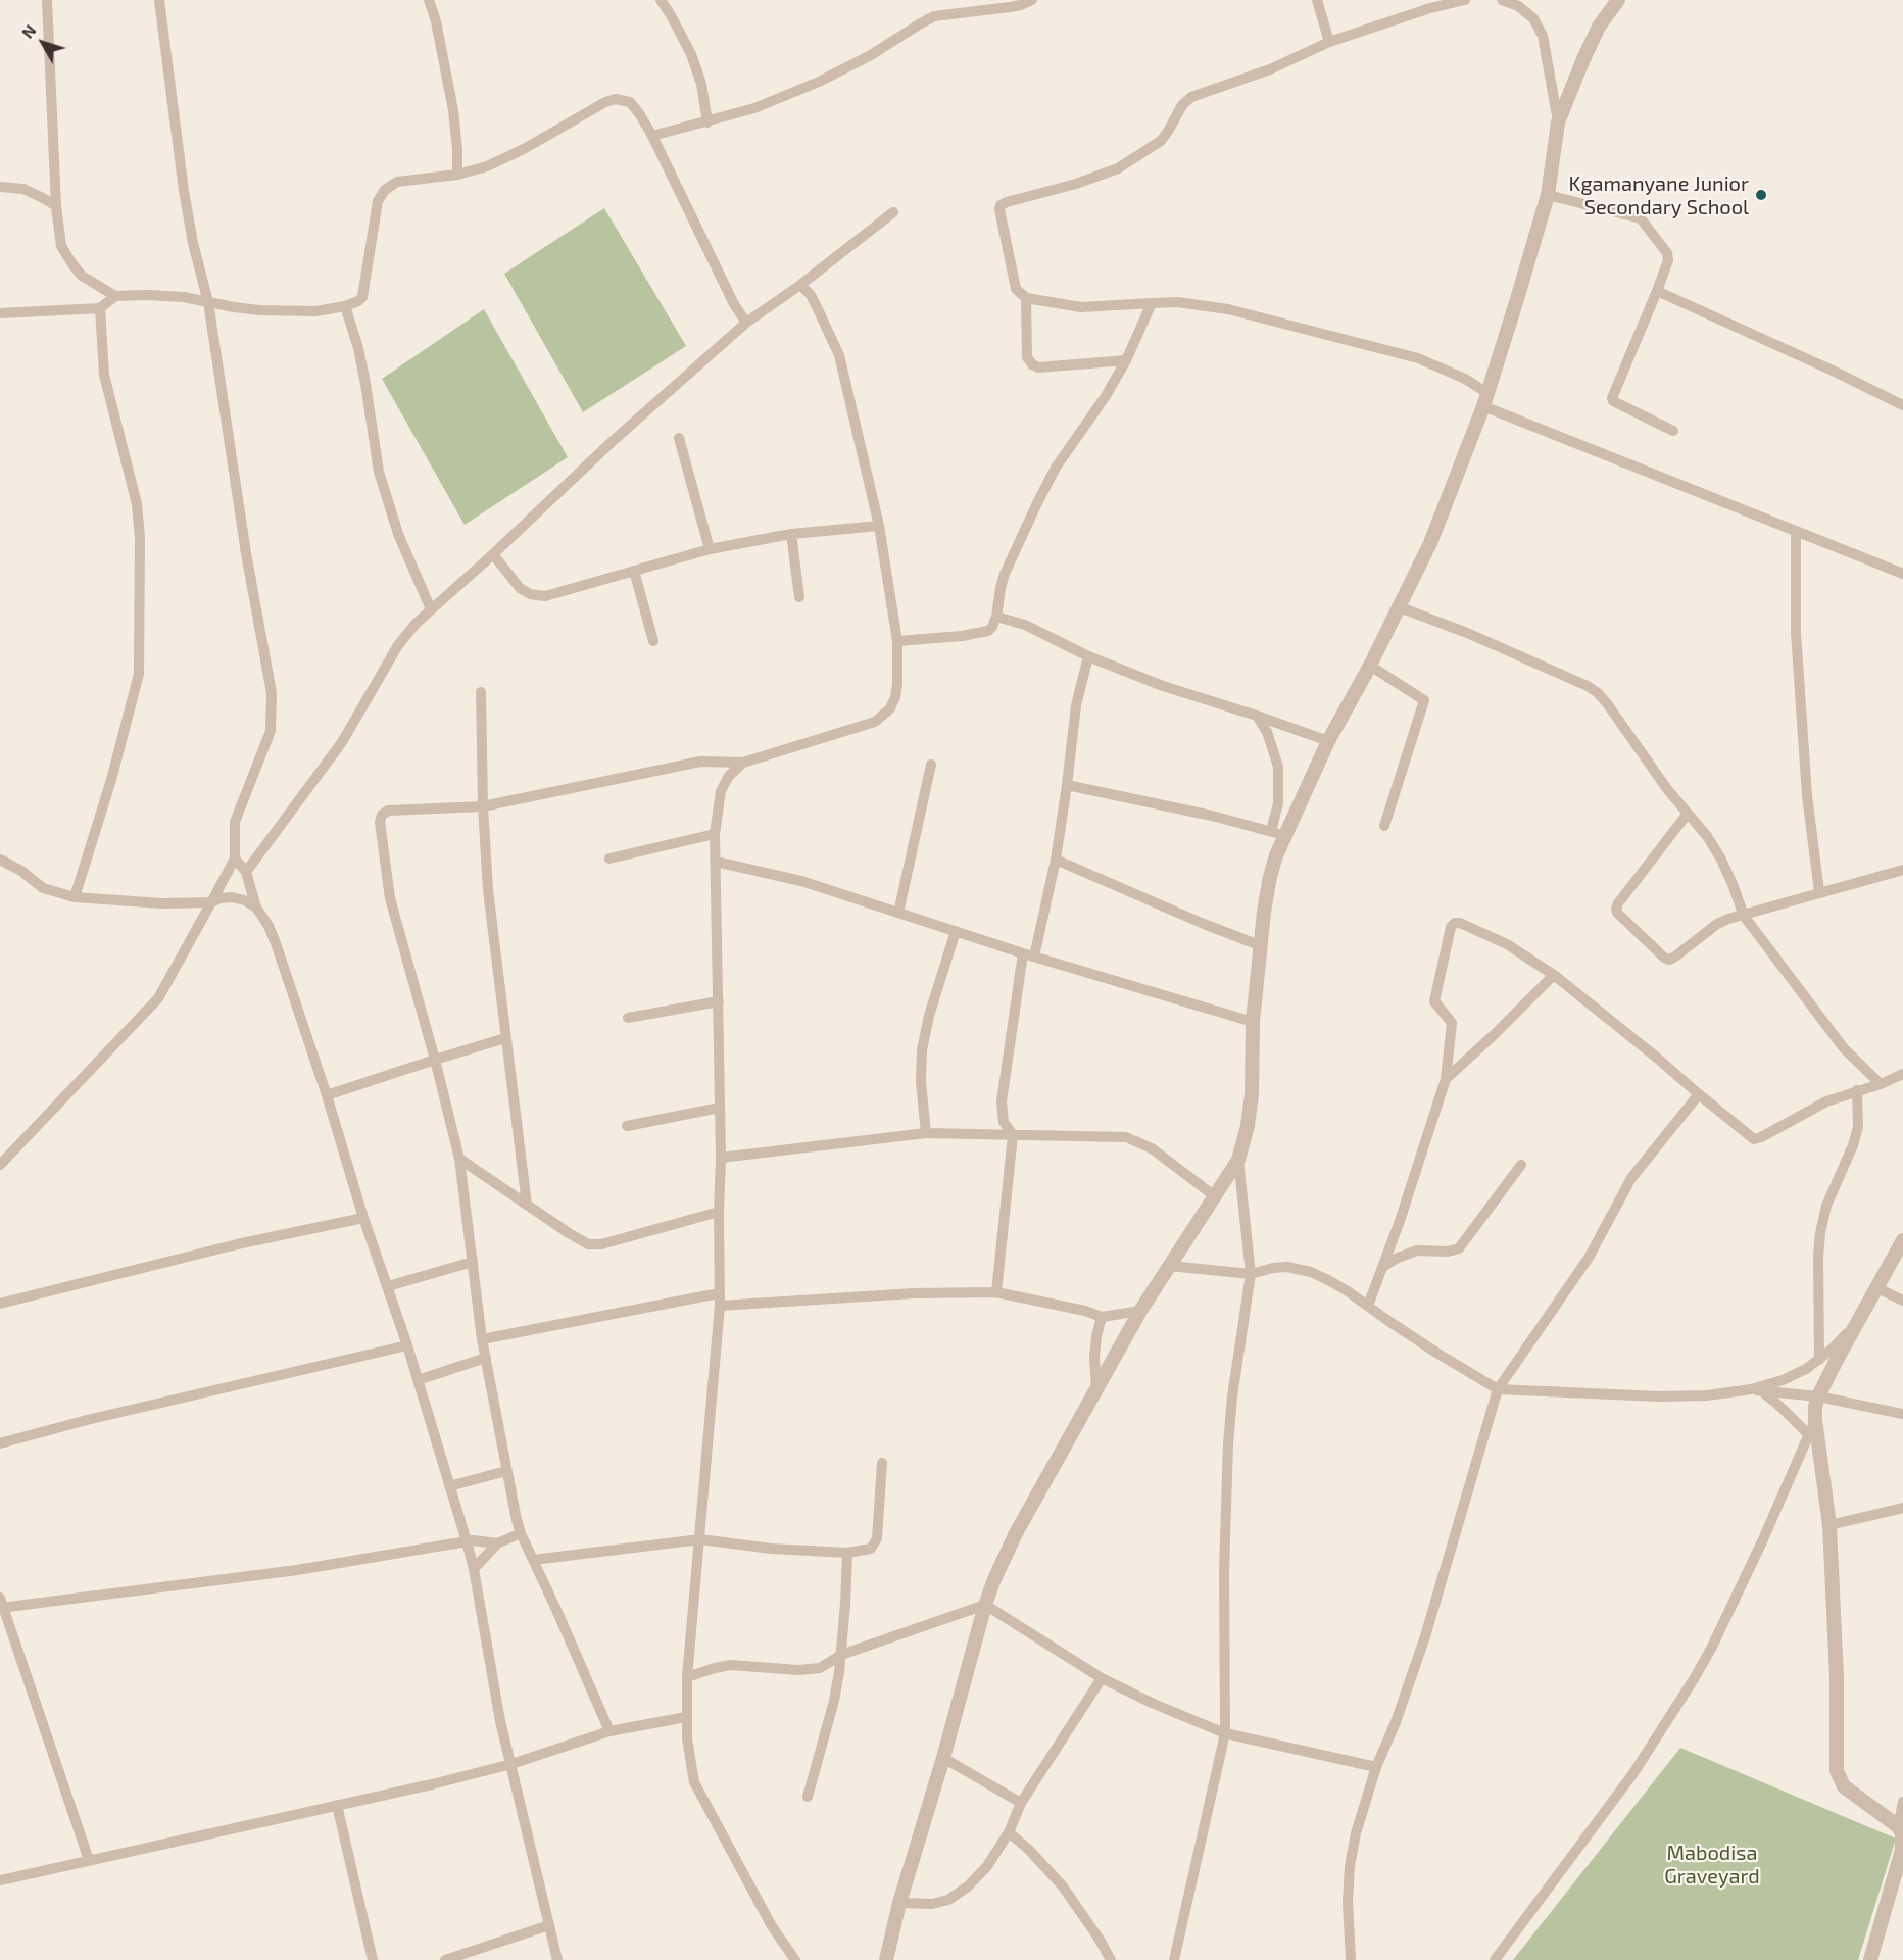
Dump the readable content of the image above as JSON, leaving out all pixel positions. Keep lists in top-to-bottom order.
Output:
{
  "parks": ["Mabodisa Graveyard"],
  "places": ["Kgamanyane Junior Secondary School"],
  "north": "top left"
}
